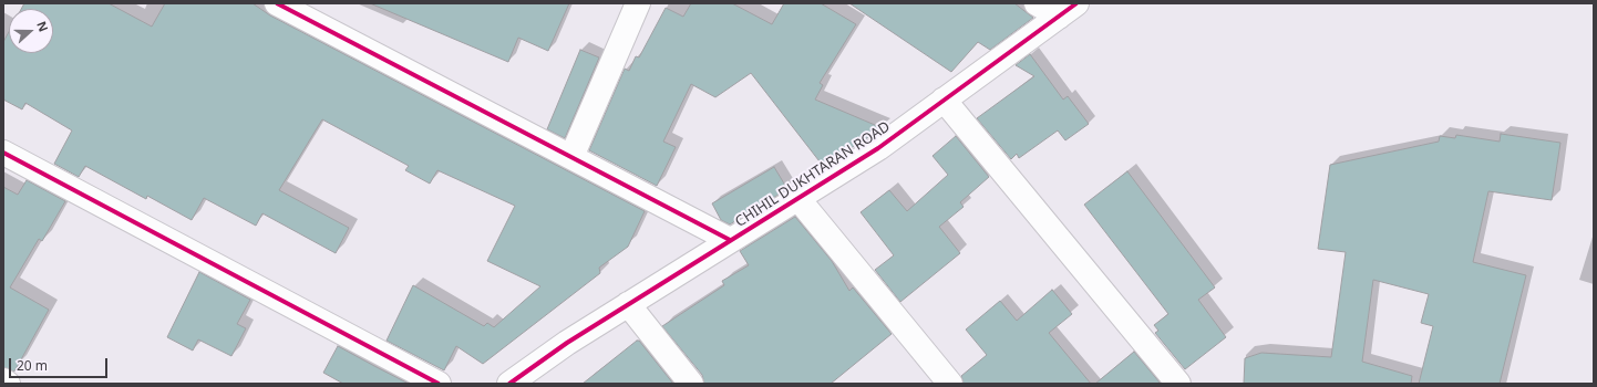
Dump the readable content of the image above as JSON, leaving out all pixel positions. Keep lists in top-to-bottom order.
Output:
{
  "streets": {
    "street": ["CHIHIL DUKHTARAN ROAD"]
  },
  "scale_bar": "20 m",
  "north": "right"
}
